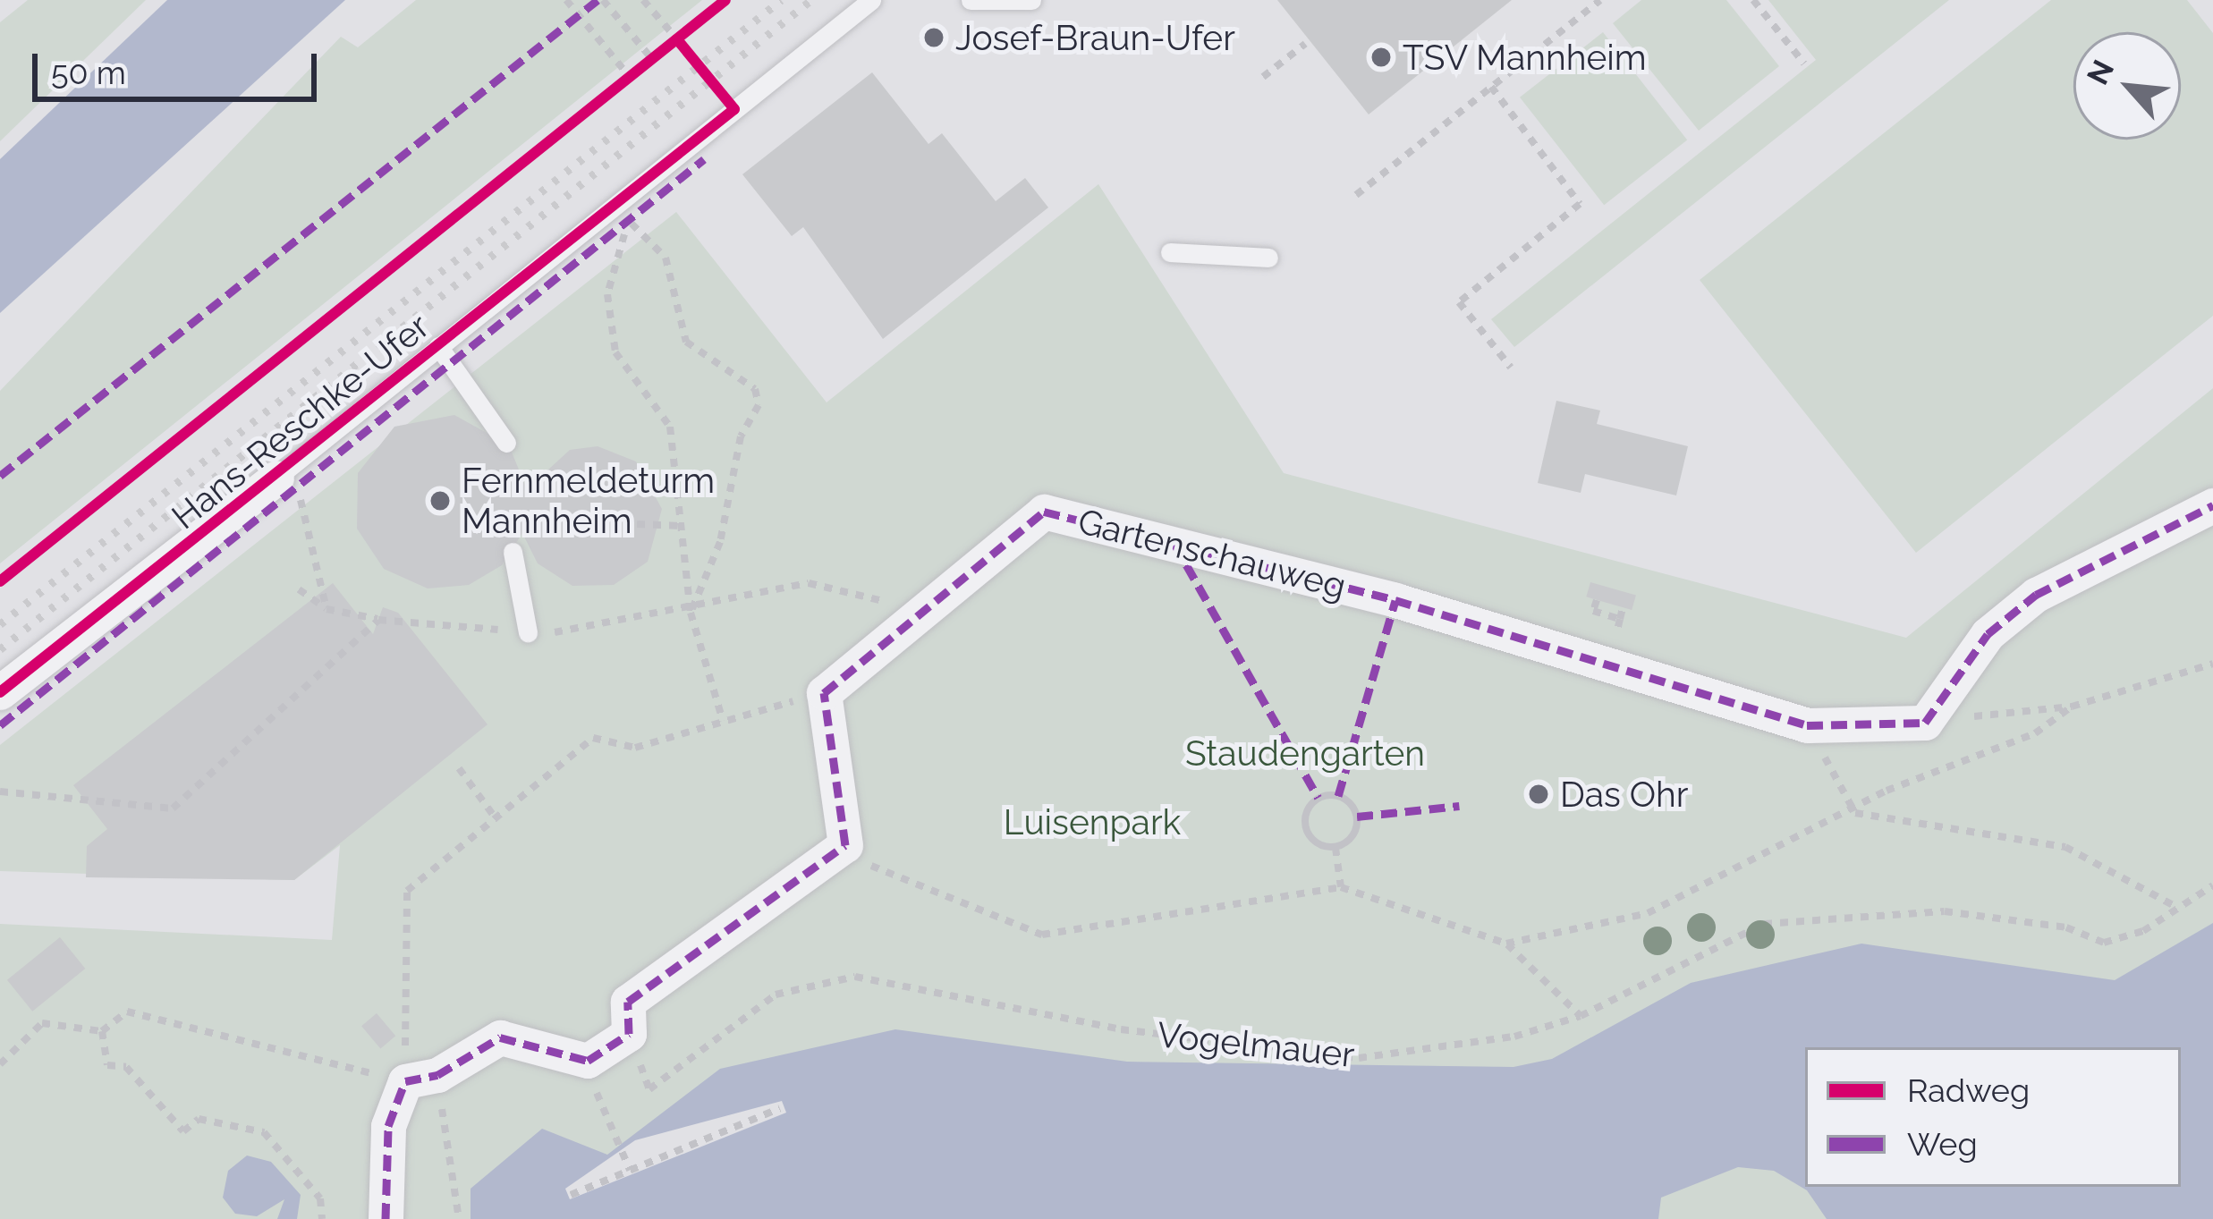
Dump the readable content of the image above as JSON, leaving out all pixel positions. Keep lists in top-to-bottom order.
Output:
{
  "streets": {
    "street": ["Hans-Reschke-Ufer", "Gartenschauweg"],
    "path": ["Vogelmauer"]
  },
  "parks": ["Staudengarten", "Luisenpark"],
  "places": [
    "Josef-Braun-Ufer",
    "TSV Mannheim",
    "Fernmeldeturm Mannheim",
    "Das Ohr"
  ],
  "legend": ["Radweg", "Weg"],
  "scale_bar": "50 m",
  "north": "top left"
}
